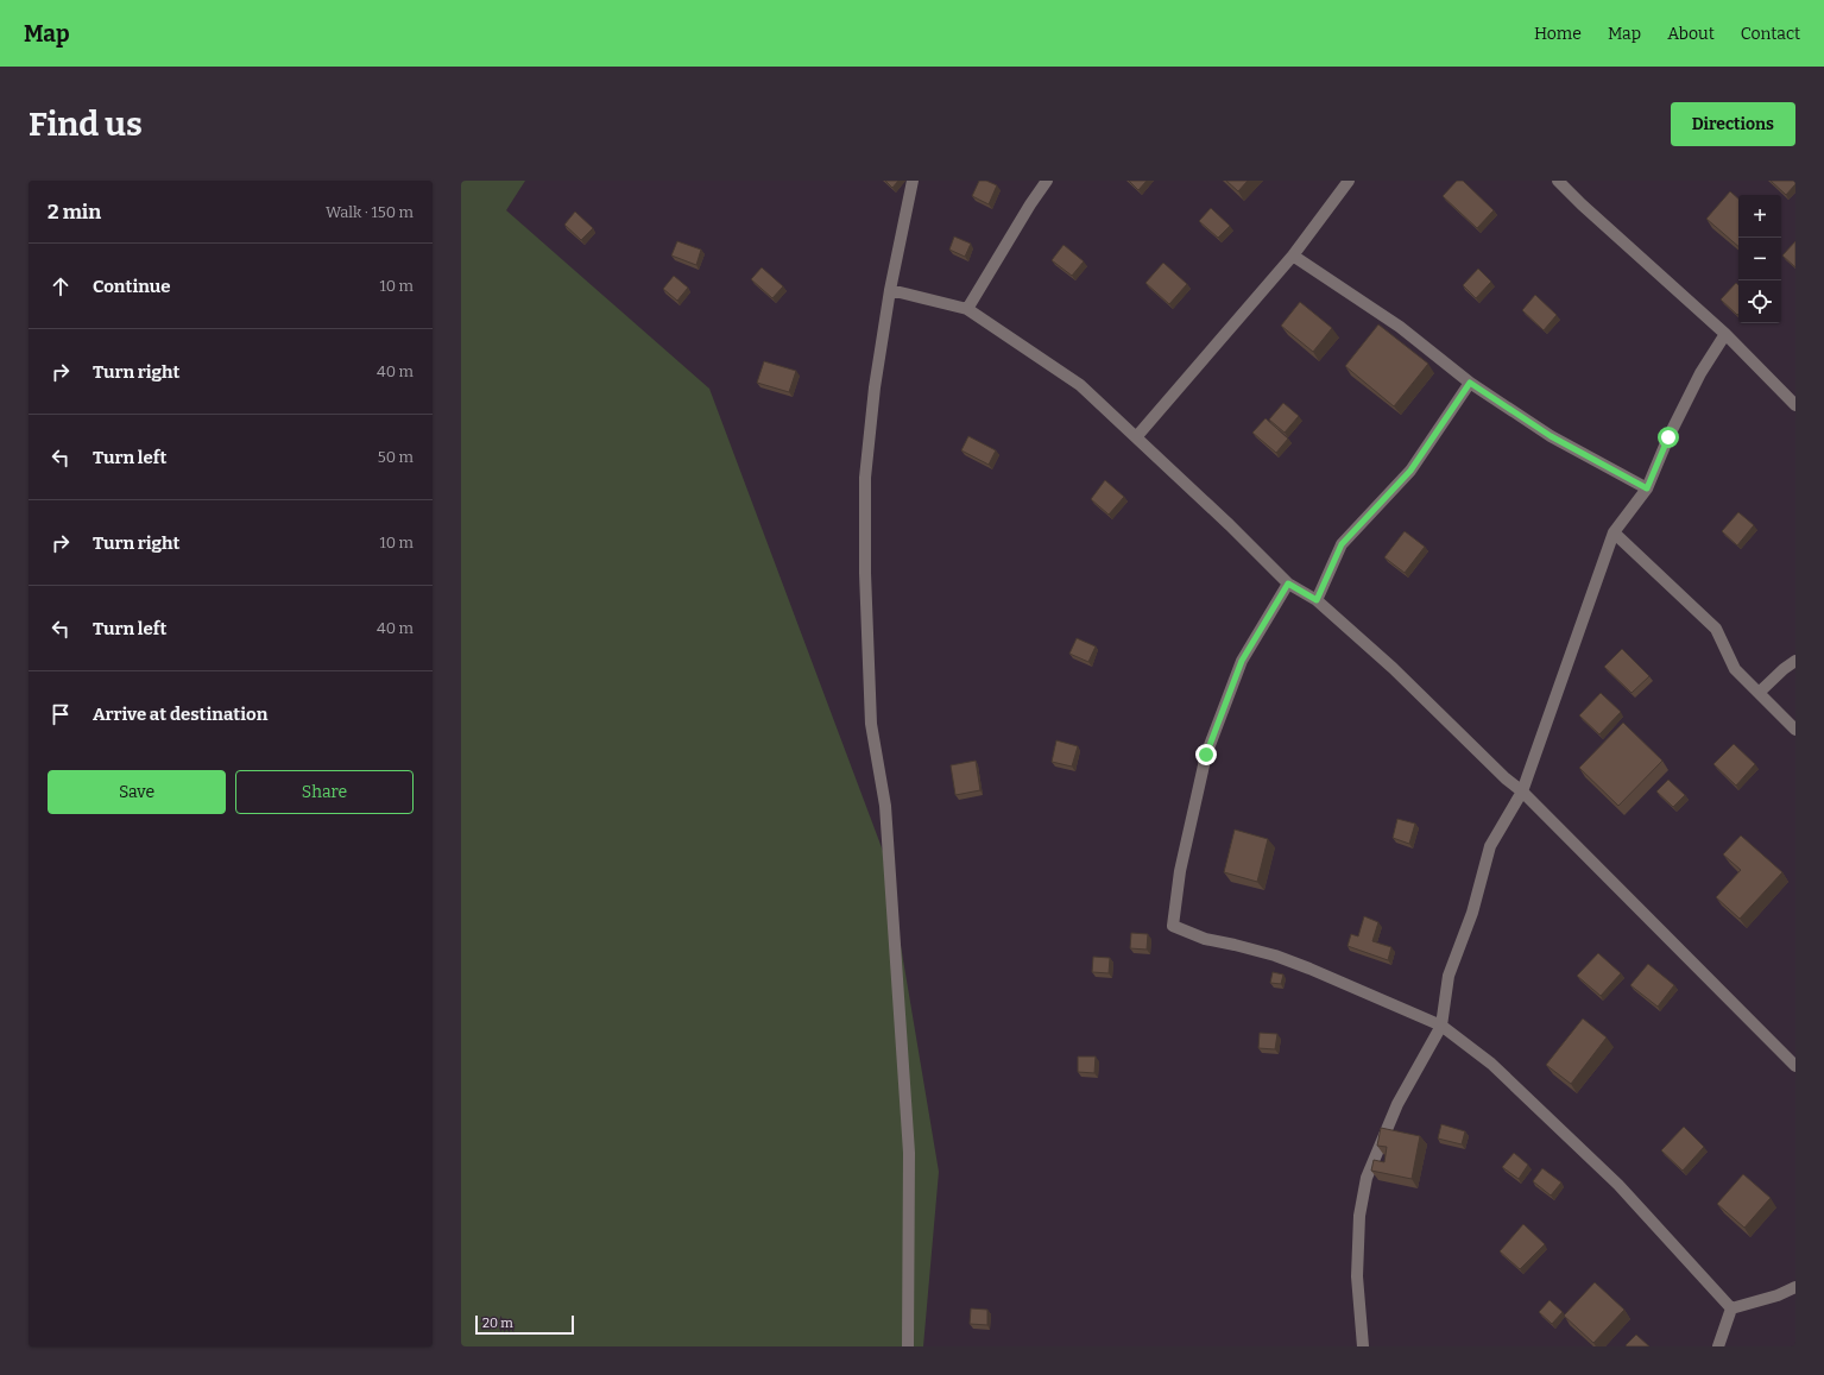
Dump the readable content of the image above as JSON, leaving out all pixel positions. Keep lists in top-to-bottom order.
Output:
{
  "scale_bar": "20 m",
  "page": {
    "header": "Map",
    "nav": [
      "Home",
      "Map",
      "About",
      "Contact"
    ],
    "buttons": [
      "Directions",
      ["Save", "Share"]
    ],
    "title": "Find us",
    "heading": ["2 min", "Walk · 150 m"],
    "map_buttons": ["+", "−"],
    "list": [
      ["Continue", "10 m"],
      ["Turn right", "40 m"],
      ["Turn left", "50 m"],
      ["Turn right", "10 m"],
      ["Turn left", "40 m"],
      "Arrive at destination"
    ],
    "scale": "20 m"
  }
}
